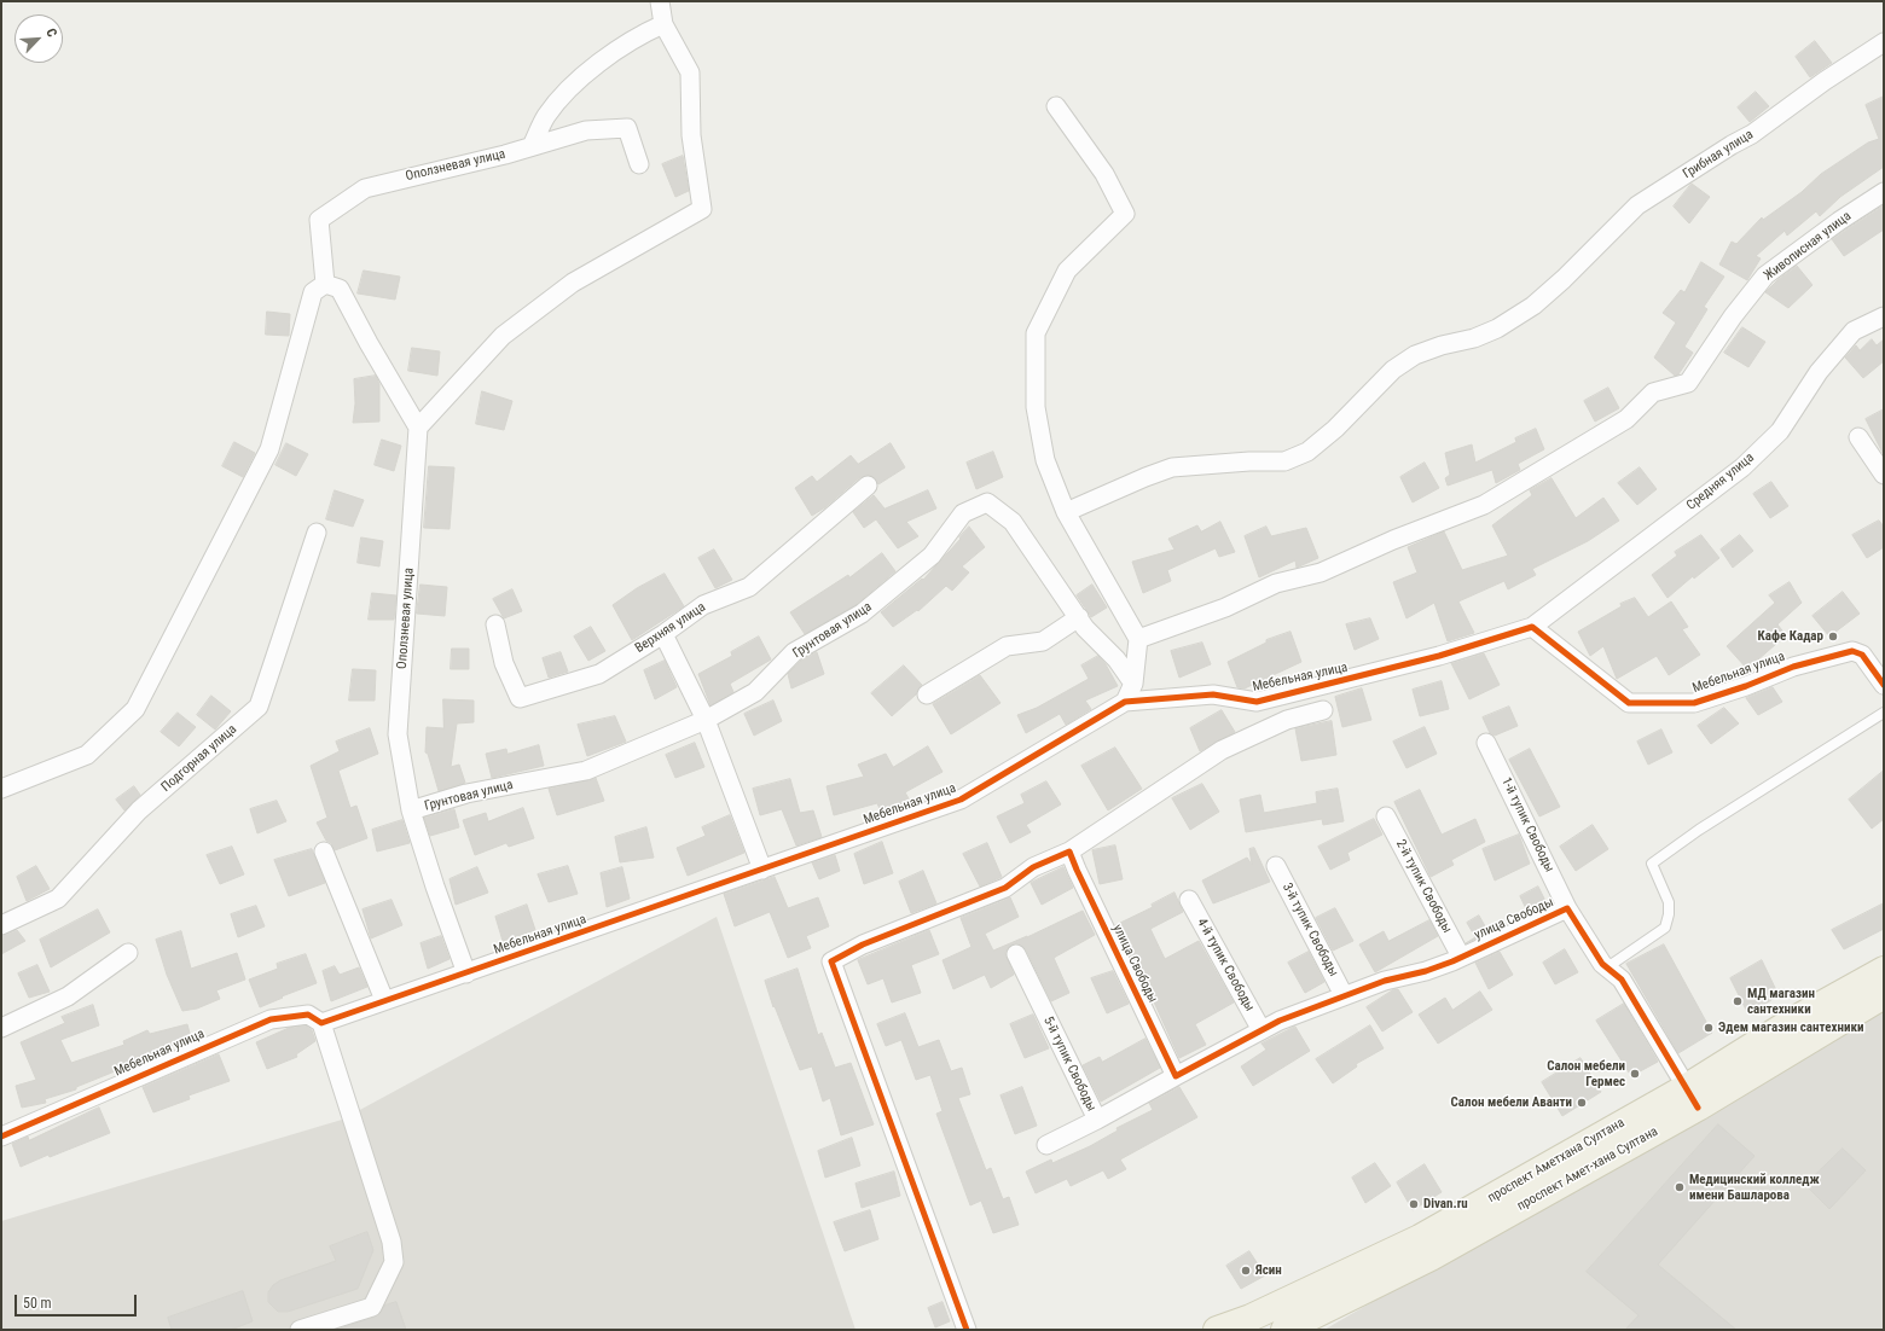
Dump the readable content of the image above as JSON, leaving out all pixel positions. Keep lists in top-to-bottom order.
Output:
{
  "streets": {
    "main road": ["проспект Аметхана Султана", "проспект Амет-хана Султана"],
    "street": [
      "Грибная улица",
      "Оползневая улица",
      "Живописная улица",
      "Средняя улица",
      "Верхняя улица",
      "Грунтовая улица",
      "Мебельная улица",
      "Подгорная улица",
      "1-й тупик Свободы",
      "2-й тупик Свободы",
      "улица Свободы",
      "3-й тупик Свободы",
      "4-й тупик Свободы",
      "5-й тупик Свободы"
    ]
  },
  "crossings": [
    ["Оползневая улица", "Грунтовая улица"],
    ["Оползневая улица", "Мебельная улица"],
    ["Средняя улица", "Мебельная улица"],
    ["1-й тупик Свободы", "улица Свободы"],
    ["2-й тупик Свободы", "улица Свободы"],
    ["улица Свободы", "3-й тупик Свободы"],
    ["улица Свободы", "4-й тупик Свободы"],
    ["улица Свободы", "5-й тупик Свободы"],
    ["улица Свободы", "проспект Аметхана Султана"],
    ["улица Свободы", "проспект Амет-хана Султана"],
    ["проспект Аметхана Султана", "проспект Амет-хана Султана"]
  ],
  "places": [
    "Кафе Кадар",
    "МД магазин сантехники",
    "Эдем магазин сантехники",
    "Салон мебели Гермес",
    "Салон мебели Аванти",
    "Медицинский колледж имени Башларова",
    "Divan.ru",
    "Ясин"
  ],
  "scale_bar": "50 m",
  "north": "top right"
}
